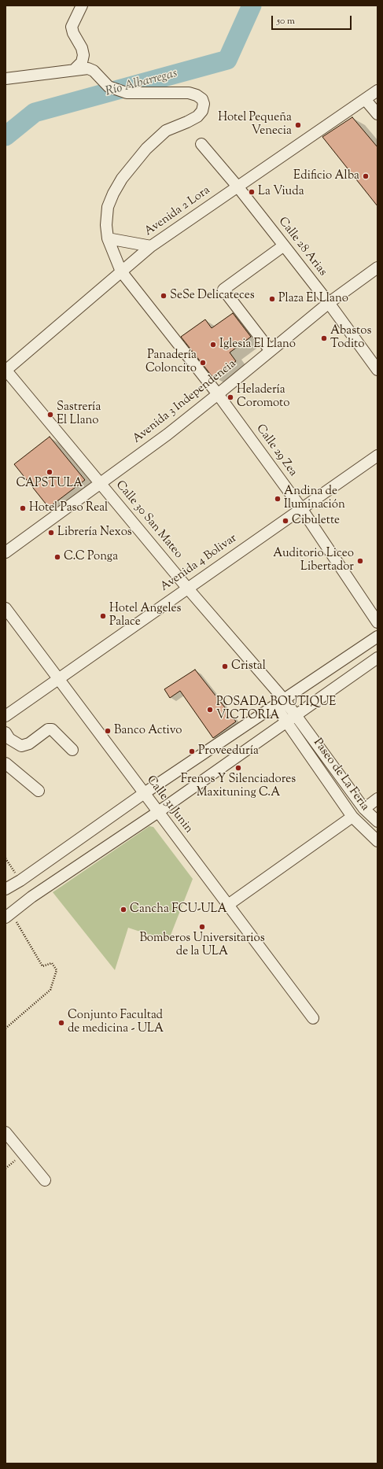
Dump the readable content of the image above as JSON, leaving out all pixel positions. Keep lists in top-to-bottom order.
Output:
{
  "streets": {
    "street": [
      "Avenida 2 Lora",
      "Calle 28 Arias",
      "Avenida 3 Independencia",
      "Calle 29 Zea",
      "Calle 30 San Mateo",
      "Avenida 4 Bolivar",
      "Paseo de La Feria",
      "Calle 31 Junin"
    ]
  },
  "crossings": [
    ["Avenida 2 Lora", "Calle 28 Arias"],
    ["Avenida 2 Lora", "Calle 29 Zea"],
    ["Avenida 2 Lora", "Calle 30 San Mateo"],
    ["Calle 28 Arias", "Avenida 3 Independencia"],
    ["Avenida 3 Independencia", "Calle 29 Zea"],
    ["Avenida 3 Independencia", "Calle 30 San Mateo"],
    ["Calle 29 Zea", "Avenida 4 Bolivar"],
    ["Calle 30 San Mateo", "Avenida 4 Bolivar"],
    ["Calle 30 San Mateo", "Paseo de La Feria"],
    ["Avenida 4 Bolivar", "Calle 31 Junin"]
  ],
  "water": ["Río Albarregas"],
  "places": [
    "Hotel Pequeña Venecia",
    "Edificio Alba",
    "La Viuda",
    "SeSe Delicateces",
    "Plaza El Llano",
    "Abastos Todito",
    "Iglesia El Llano",
    "Panadería Coloncito",
    "Heladería Coromoto",
    "Sastrería El Llano",
    "CAPSTULA",
    "Andina de Iluminación",
    "Hotel Paso Real",
    "Cibulette",
    "Librería Nexos",
    "C.C Ponga",
    "Auditorio Liceo Libertador",
    "Hotel Angeles Palace",
    "Cristal",
    "POSADA BOUTIQUE VICTORIA",
    "Banco Activo",
    "Proveeduría",
    "Frenos Y Silenciadores Maxituning C.A",
    "Cancha FCU-ULA",
    "Bomberos Universitarios de la ULA",
    "Conjunto Facultad de medicina - ULA"
  ],
  "scale_bar": "50 m"
}
